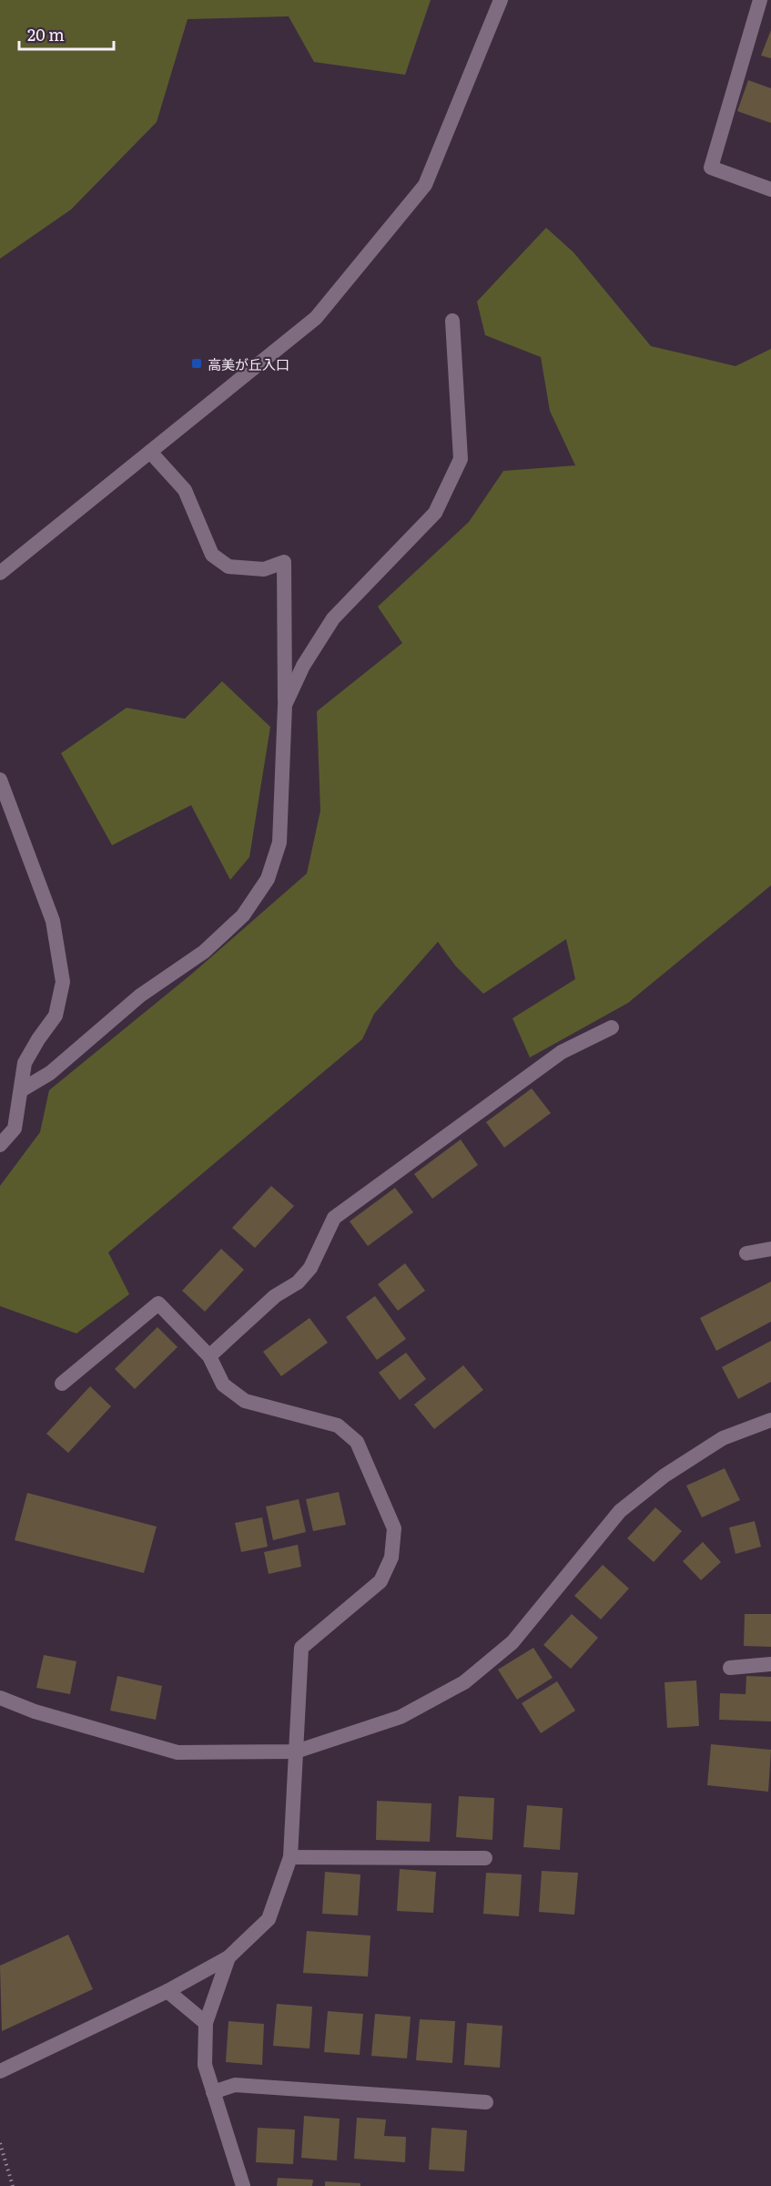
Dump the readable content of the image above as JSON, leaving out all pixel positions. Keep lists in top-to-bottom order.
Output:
{
  "places": {
    "transit": ["高美が丘入口"]
  },
  "scale_bar": "20 m"
}
